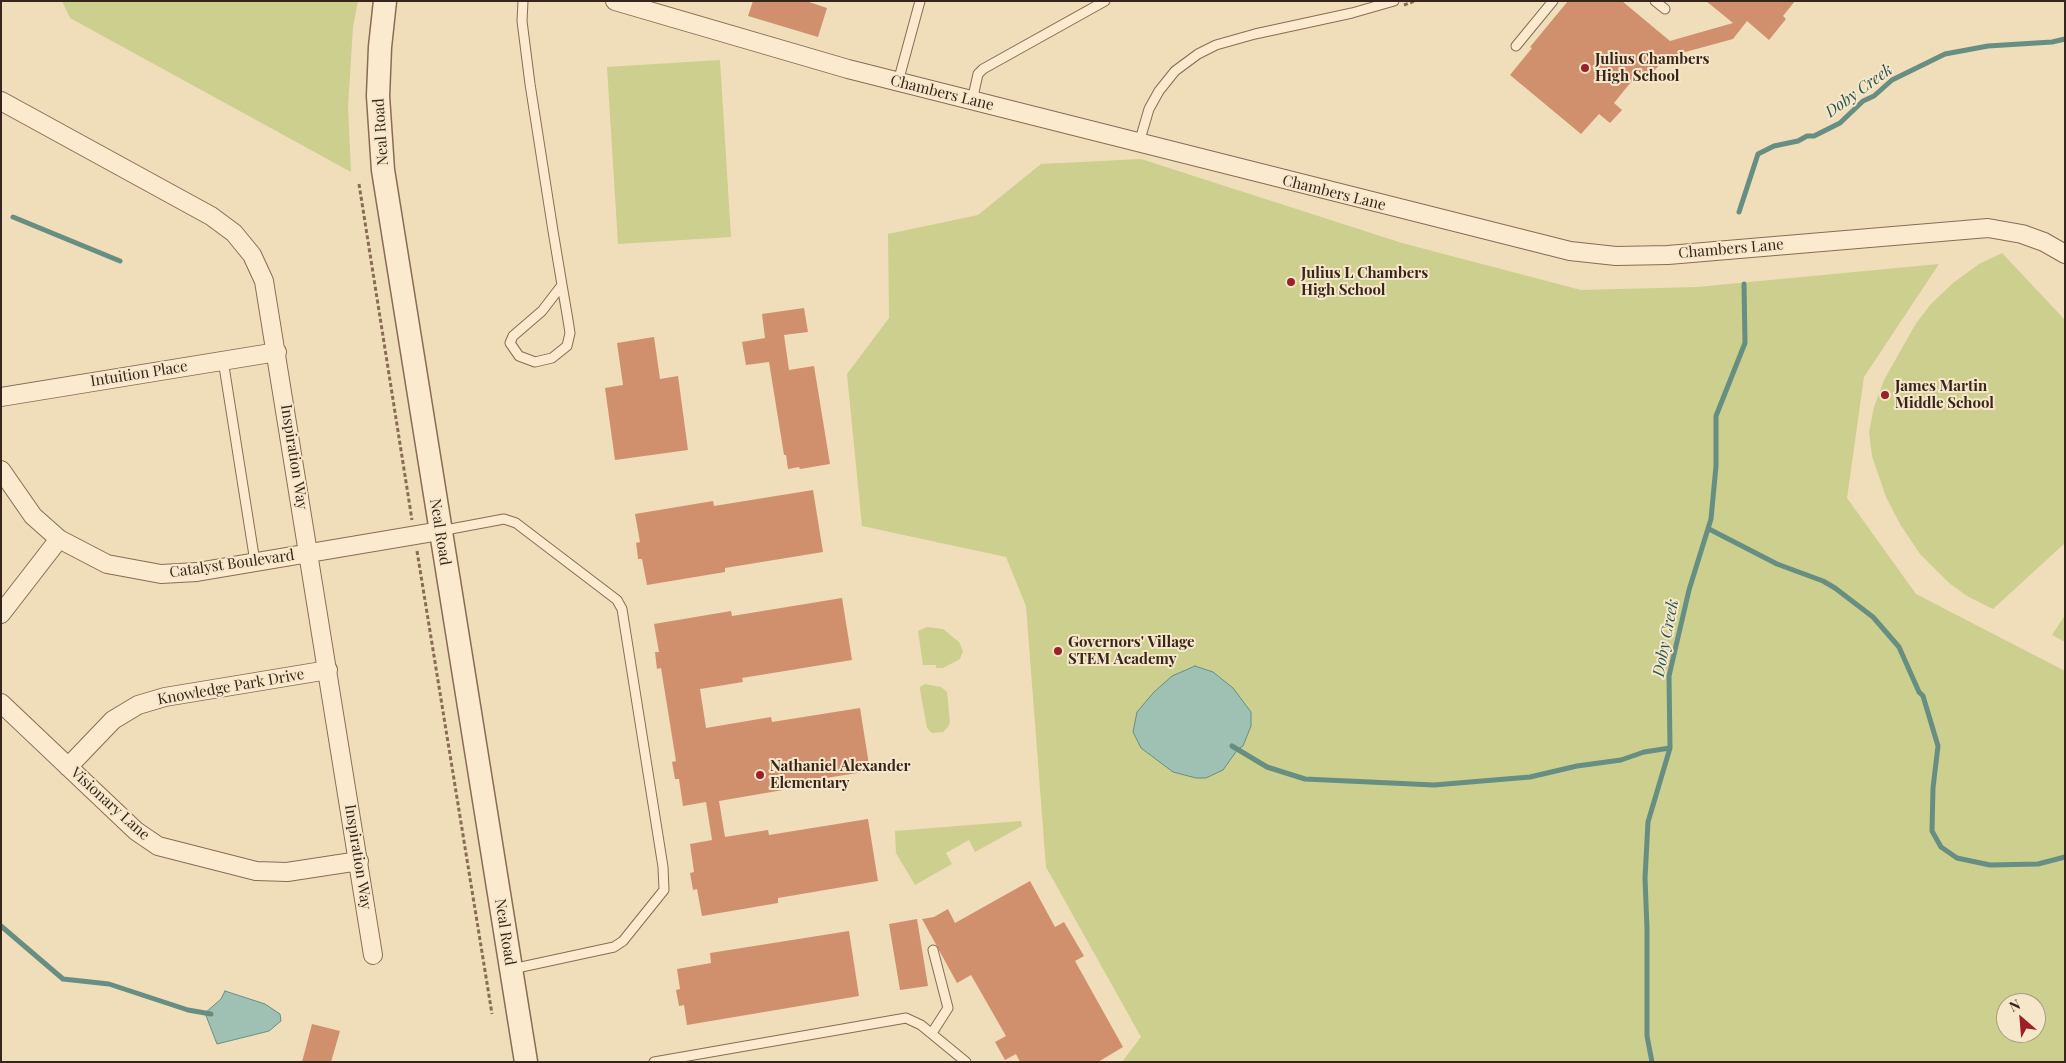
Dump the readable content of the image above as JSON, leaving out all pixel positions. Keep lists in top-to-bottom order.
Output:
{
  "streets": {
    "street": [
      "Chambers Lane",
      "Neal Road",
      "Intuition Place",
      "Inspiration Way",
      "Catalyst Boulevard",
      "Knowledge Park Drive",
      "Visionary Lane"
    ]
  },
  "crossings": [
    ["Neal Road", "Catalyst Boulevard"],
    ["Intuition Place", "Inspiration Way"],
    ["Inspiration Way", "Catalyst Boulevard"],
    ["Inspiration Way", "Knowledge Park Drive"],
    ["Inspiration Way", "Visionary Lane"],
    ["Knowledge Park Drive", "Visionary Lane"]
  ],
  "water": ["Doby Creek"],
  "places": [
    "Julius Chambers High School",
    "Julius L Chambers High School",
    "James Martin Middle School",
    "Governors' Village STEM Academy",
    "Nathaniel Alexander Elementary"
  ],
  "north": "top left"
}
